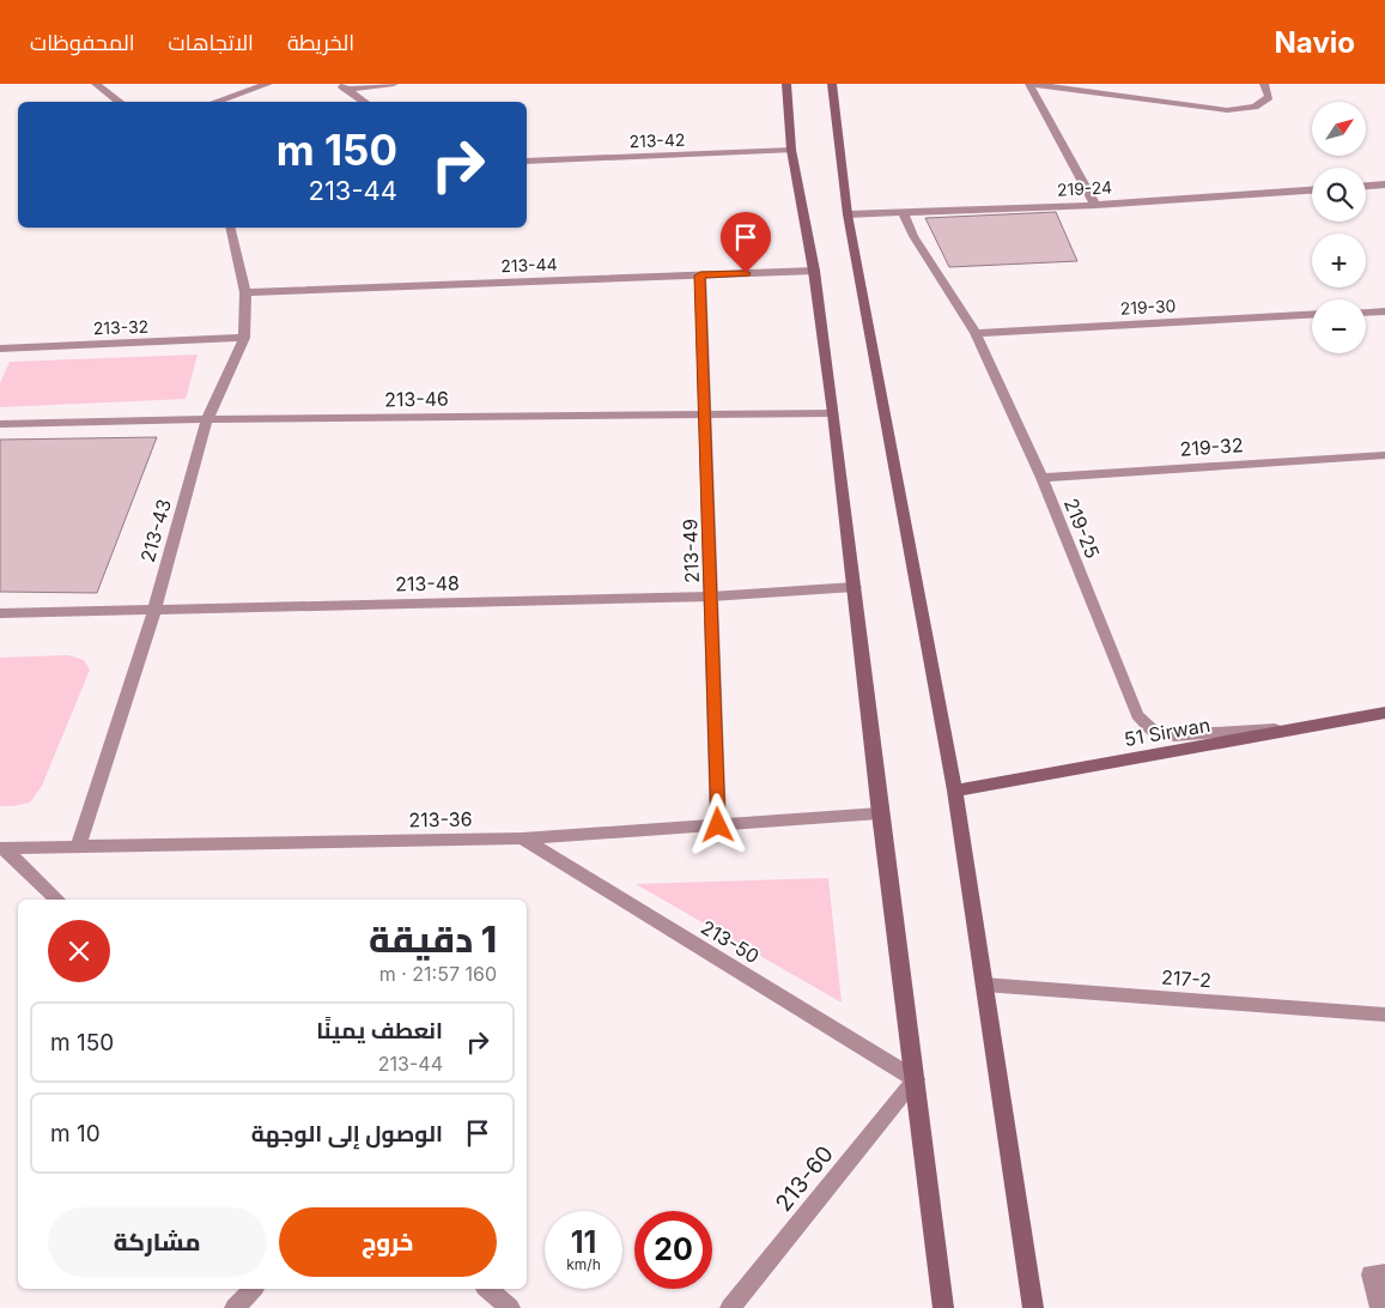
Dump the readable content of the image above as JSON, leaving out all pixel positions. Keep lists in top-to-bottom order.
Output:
{
  "streets": {
    "main road": ["51 Sirwan"],
    "street": [
      "213-42",
      "219-24",
      "213-44",
      "219-30",
      "213-32",
      "213-46",
      "219-32",
      "219-25",
      "213-43",
      "213-49",
      "213-48",
      "213-36",
      "213-50",
      "217-2",
      "213-60"
    ]
  },
  "crossings": [
    ["219-24", "219-25"],
    ["213-44", "213-43"],
    ["213-44", "213-49"],
    ["219-30", "219-25"],
    ["213-32", "213-43"],
    ["213-46", "213-43"],
    ["213-46", "213-49"],
    ["219-32", "219-25"],
    ["219-25", "51 Sirwan"],
    ["213-43", "213-48"],
    ["213-43", "213-36"],
    ["213-49", "213-48"],
    ["213-49", "213-36"],
    ["213-36", "213-50"],
    ["213-50", "213-60"]
  ],
  "north": "top right",
  "page": {
    "header": "Navio",
    "nav": ["الخريطة", "الاتجاهات", "المحفوظات"],
    "map_buttons": ["+", "−"],
    "turn": ["150 m", "213-44"],
    "heading": ["1 دقيقة", "160 m · 21:57"],
    "list": [
      {
        "name": "انعطف يمينًا",
        "note": "213-44",
        "value": "150 m"
      },
      {
        "name": "الوصول إلى الوجهة",
        "value": "10 m"
      }
    ],
    "buttons": ["خروج", "مشاركة"],
    "speed": "11 km/h",
    "limit": "20"
  }
}
